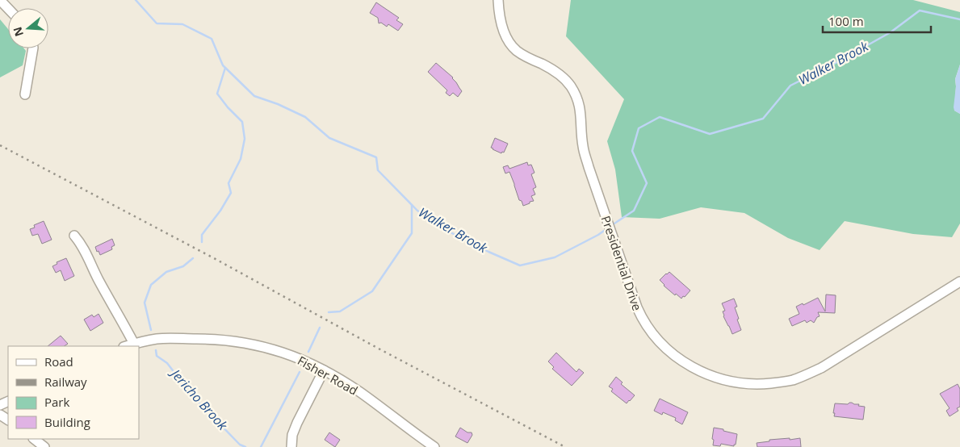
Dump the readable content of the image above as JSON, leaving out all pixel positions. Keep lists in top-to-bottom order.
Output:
{
  "streets": {
    "street": ["Presidential Drive", "Fisher Road"]
  },
  "water": ["Walker Brook", "Jericho Brook"],
  "legend": [
    "Road",
    "Railway",
    "Park",
    "Building"
  ],
  "scale_bar": "100 m",
  "north": "left"
}
